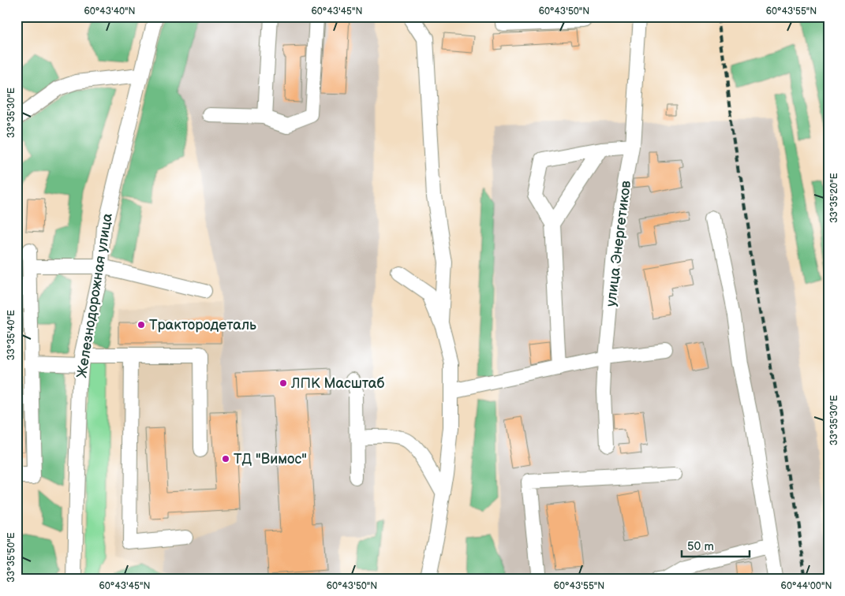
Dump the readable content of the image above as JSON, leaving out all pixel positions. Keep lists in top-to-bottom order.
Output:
{
  "streets": {
    "street": ["улица Энергетиков", "Железнодорожная улица"]
  },
  "places": ["Трактородеталь", "ЛПК Масштаб", "ТД \"Вимос\""],
  "scale_bar": "50 m",
  "coordinates": [
    "60°43'40\"N",
    "60°43'45\"N",
    "60°43'50\"N",
    "60°43'55\"N",
    "33°35'30\"E",
    "33°35'20\"E",
    "33°35'40\"E",
    "33°35'50\"E",
    "60°44'00\"N"
  ]
}
